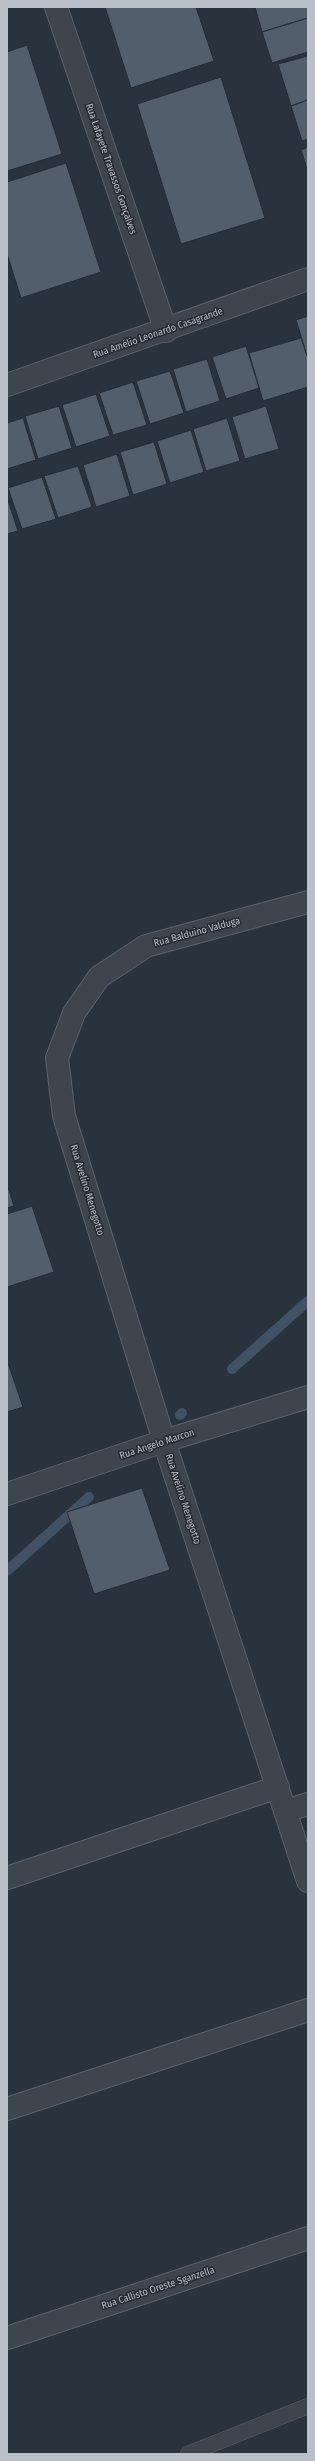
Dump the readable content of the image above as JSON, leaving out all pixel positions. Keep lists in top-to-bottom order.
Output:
{
  "streets": {
    "street": [
      "Rua Lafayete Travassos Gonçalves",
      "Rua Amélio Leonardo Casagrande",
      "Rua Balduino Valduga",
      "Rua Avelino Menegotto",
      "Rua Angelo Marcon",
      "Rua Callisto Oreste Sganzella"
    ]
  },
  "crossings": [
    ["Rua Lafayete Travassos Gonçalves", "Rua Amélio Leonardo Casagrande"],
    ["Rua Balduino Valduga", "Rua Avelino Menegotto"],
    ["Rua Avelino Menegotto", "Rua Angelo Marcon"]
  ]
}
